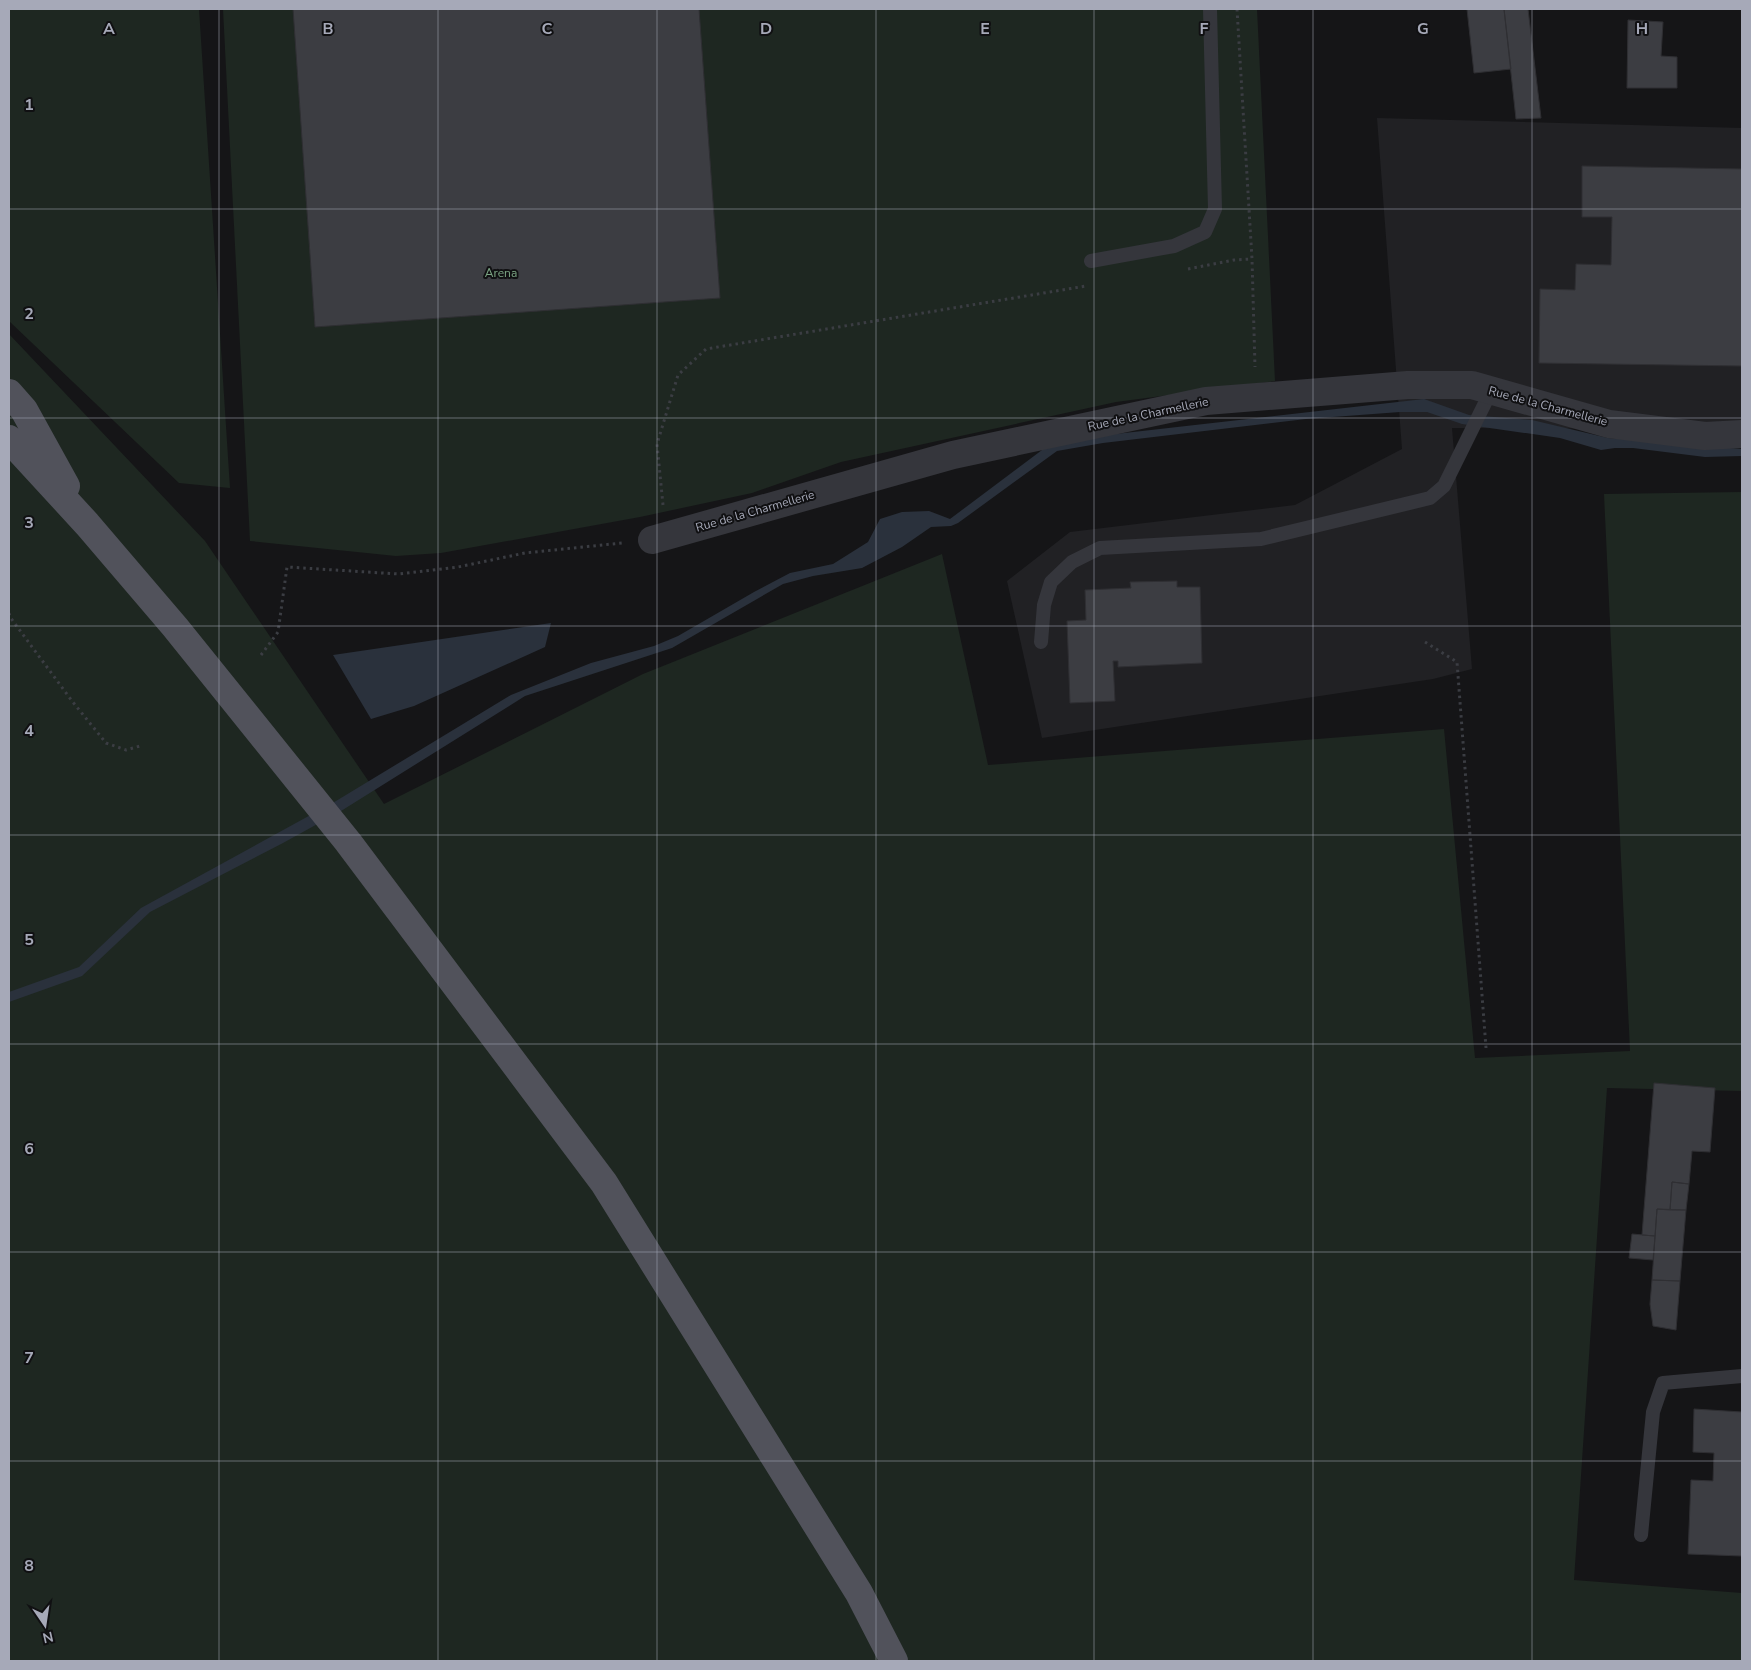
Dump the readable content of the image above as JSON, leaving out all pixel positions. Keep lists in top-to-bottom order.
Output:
{
  "streets": {
    "street": ["Rue de la Charmellerie"]
  },
  "parks": ["Arena"],
  "north": "bottom",
  "grid": {
    "columns": [
      "A",
      "B",
      "C",
      "D",
      "E",
      "F",
      "G",
      "H"
    ],
    "rows": [
      "1",
      "2",
      "3",
      "4",
      "5",
      "6",
      "7",
      "8"
    ]
  }
}
